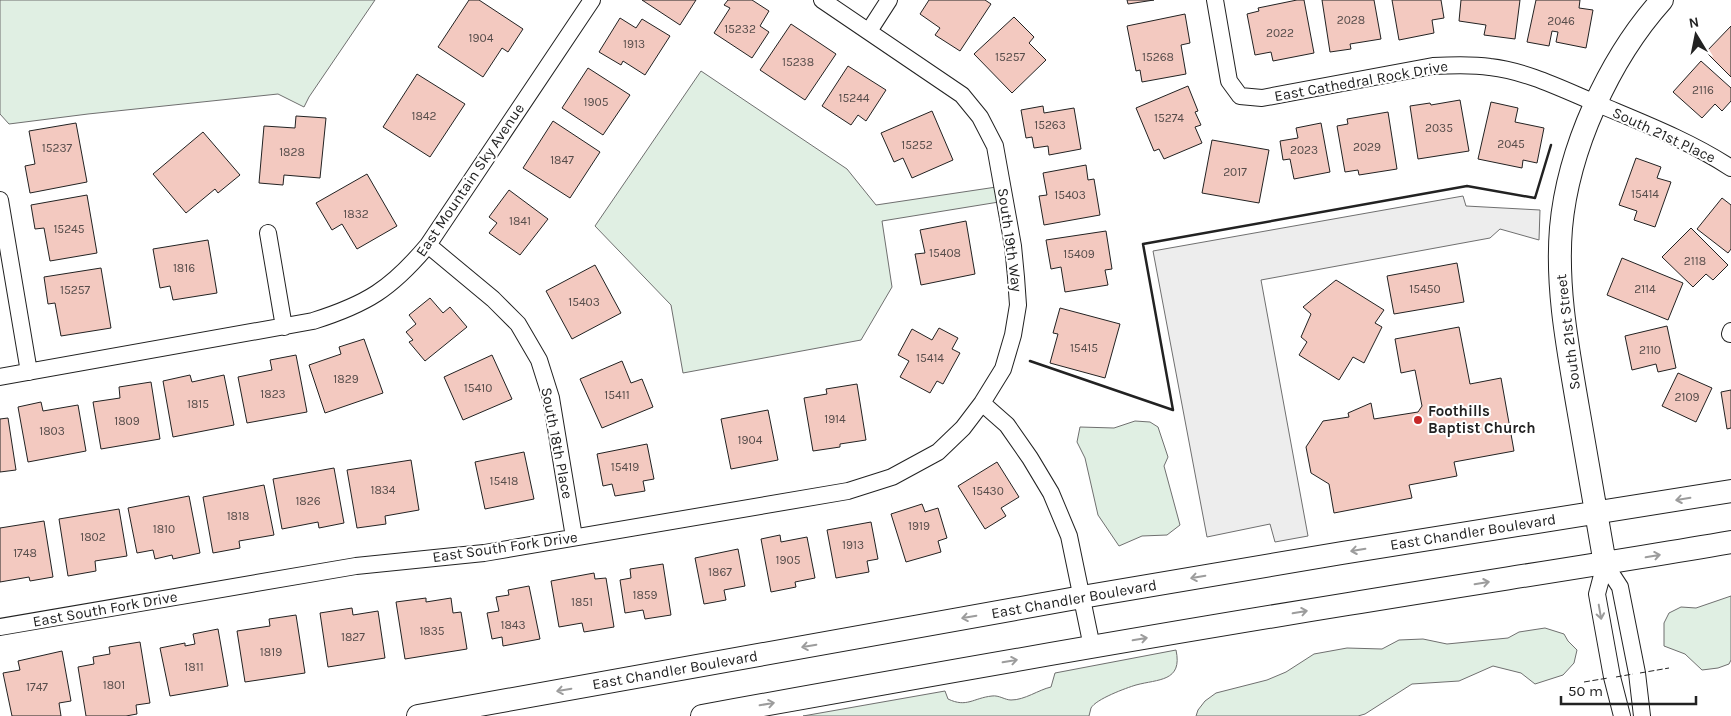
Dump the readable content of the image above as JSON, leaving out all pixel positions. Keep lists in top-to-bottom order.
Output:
{
  "streets": {
    "main road": ["South 21st Street", "East Chandler Boulevard"],
    "street": [
      "East Cathedral Rock Drive",
      "South 21st Place",
      "East Mountain Sky Avenue",
      "South 19th Way",
      "South 18th Place",
      "East South Fork Drive"
    ]
  },
  "crossings": [
    ["East Cathedral Rock Drive", "South 21st Place"],
    ["East Cathedral Rock Drive", "South 21st Street"],
    ["South 21st Place", "South 21st Street"],
    ["East Mountain Sky Avenue", "South 18th Place"],
    ["South 19th Way", "East South Fork Drive"],
    ["South 21st Street", "East Chandler Boulevard"],
    ["South 18th Place", "East South Fork Drive"]
  ],
  "places": ["Foothills Baptist Church"],
  "house_numbers": [
    "2028",
    "2046",
    "15232",
    "2022",
    "1904",
    "1913",
    "15257",
    "15268",
    "15238",
    "2116",
    "15244",
    "1905",
    "1842",
    "15274",
    "15263",
    "2035",
    "2045",
    "15252",
    "2029",
    "15237",
    "2023",
    "1828",
    "1847",
    "2017",
    "15414",
    "15403",
    "1832",
    "1841",
    "15245",
    "15408",
    "15409",
    "2118",
    "1816",
    "15450",
    "2114",
    "15257",
    "15403",
    "15415",
    "2110",
    "15414",
    "1829",
    "15410",
    "1823",
    "15411",
    "2109",
    "1815",
    "1914",
    "1809",
    "1803",
    "1904",
    "15419",
    "15418",
    "1834",
    "15430",
    "1826",
    "1818",
    "1919",
    "1810",
    "1802",
    "1913",
    "1748",
    "1905",
    "1867",
    "1859",
    "1851",
    "1843",
    "1835",
    "1827",
    "1819",
    "1811",
    "1801",
    "1747"
  ],
  "scale_bar": "50 m",
  "north": "top"
}
